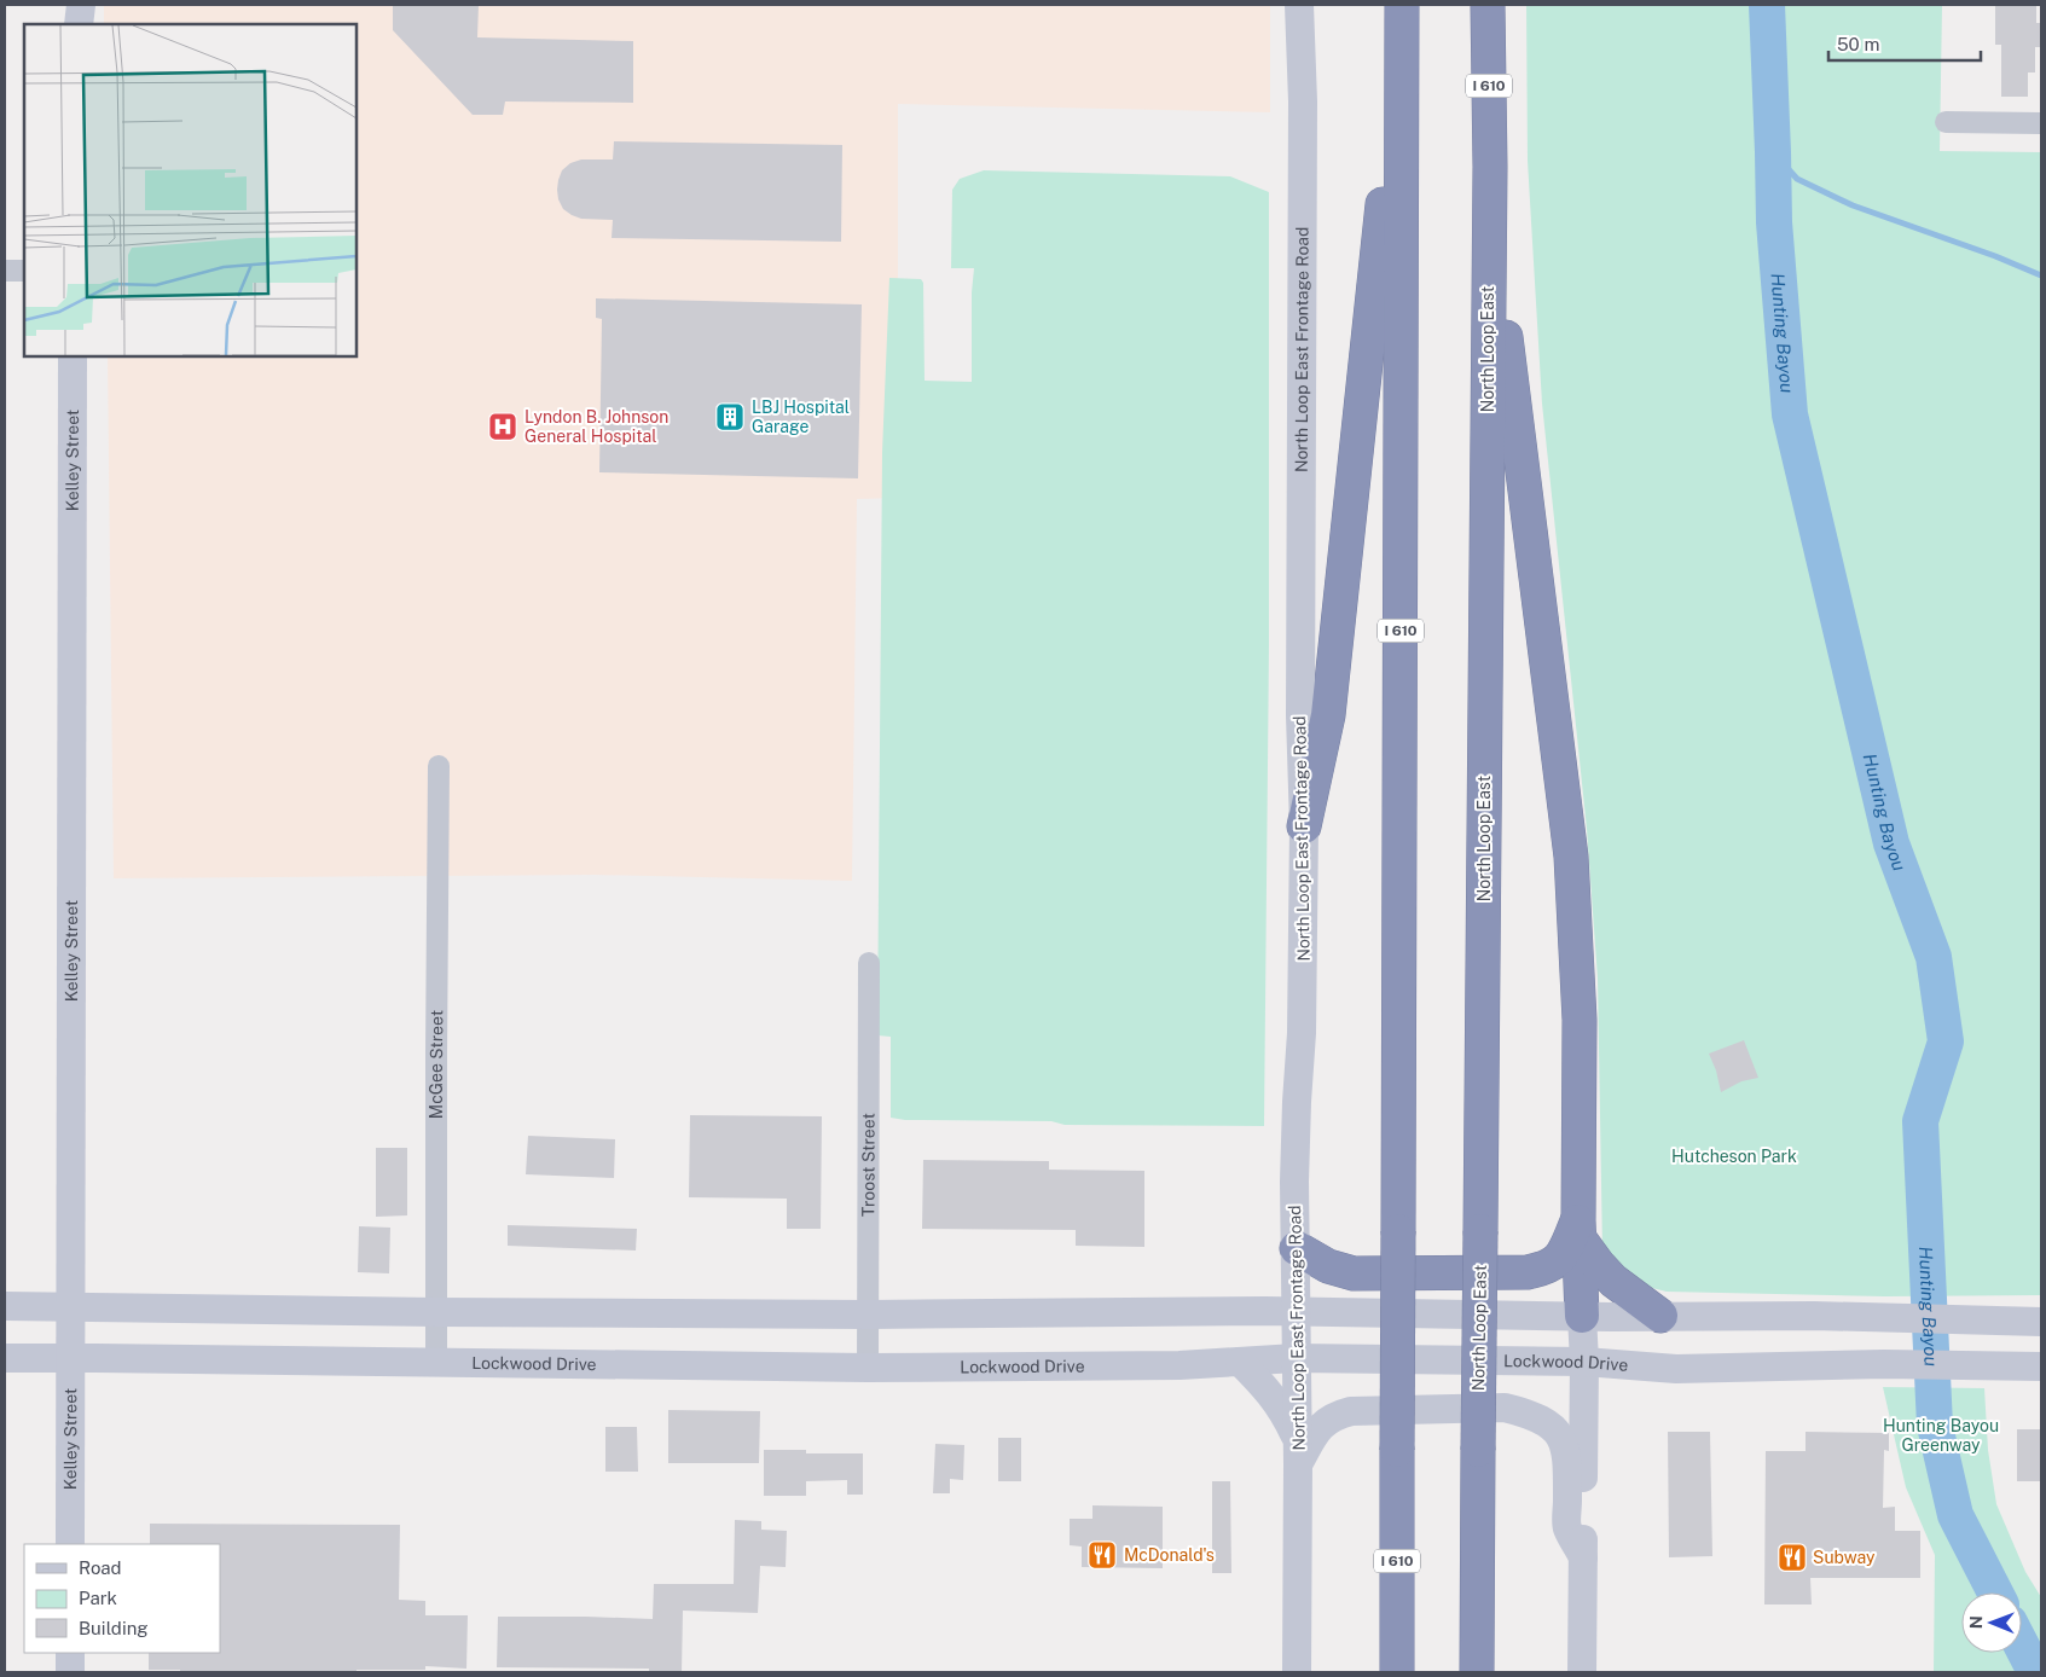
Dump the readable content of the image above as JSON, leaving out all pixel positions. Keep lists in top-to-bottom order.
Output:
{
  "streets": {
    "highway": ["I 610", "North Loop East"],
    "main road": ["North Loop East Frontage Road", "Kelley Street", "Lockwood Drive"],
    "street": ["McGee Street", "Troost Street"]
  },
  "crossings": [
    ["North Loop East Frontage Road", "Lockwood Drive"],
    ["Kelley Street", "Lockwood Drive"],
    ["McGee Street", "Lockwood Drive"],
    ["Troost Street", "Lockwood Drive"]
  ],
  "water": ["Hunting Bayou"],
  "parks": ["Hutcheson Park", "Hunting Bayou Greenway"],
  "places": {
    "building": ["LBJ Hospital Garage"],
    "hospital": ["Lyndon B. Johnson General Hospital"],
    "restaurant": ["McDonald's", "Subway"]
  },
  "legend": ["Road", "Park", "Building"],
  "scale_bar": "50 m",
  "north": "left"
}
